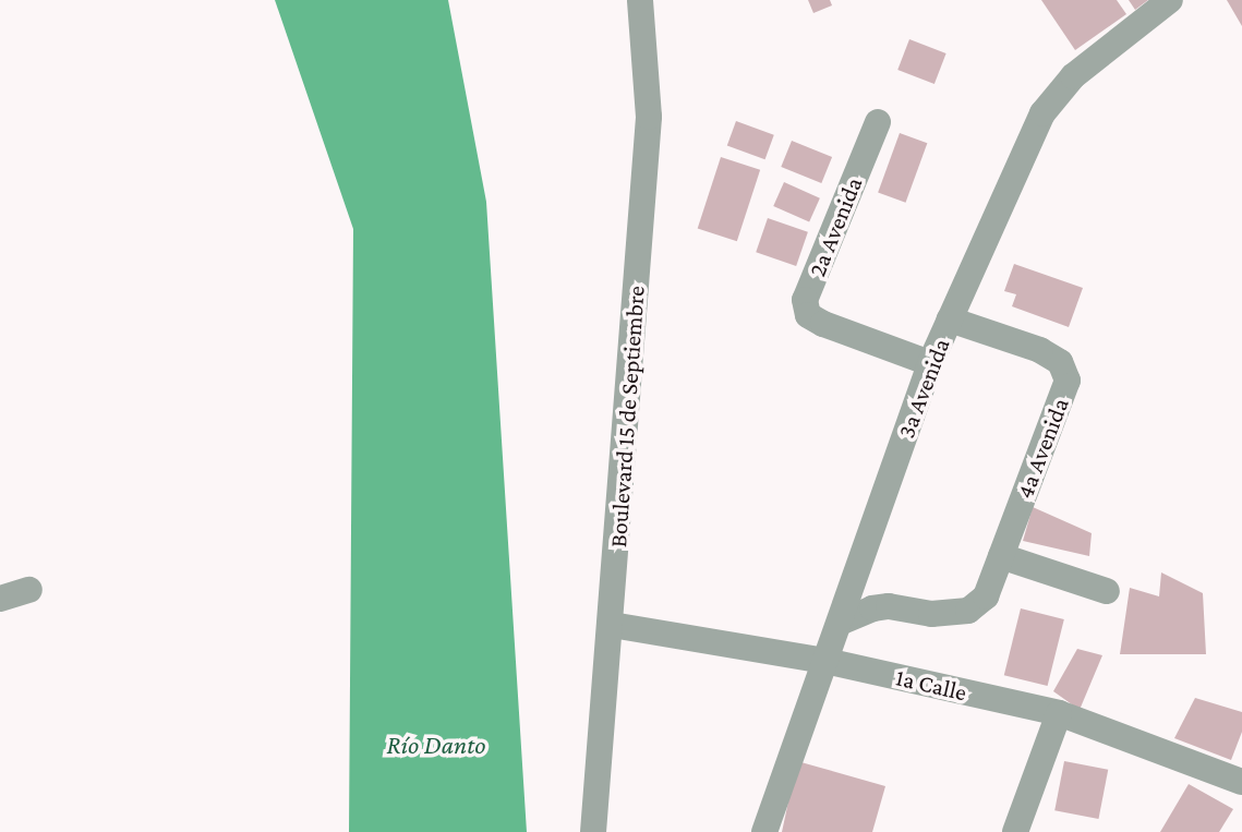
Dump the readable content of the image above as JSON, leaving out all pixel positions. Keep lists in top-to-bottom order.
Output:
{
  "streets": {
    "street": [
      "2a Avenida",
      "3a Avenida",
      "Boulevard 15 de Septiembre",
      "4a Avenida",
      "1a Calle"
    ]
  },
  "crossings": [
    ["2a Avenida", "3a Avenida"],
    ["3a Avenida", "4a Avenida"],
    ["3a Avenida", "1a Calle"],
    ["Boulevard 15 de Septiembre", "1a Calle"]
  ],
  "water": ["Río Danto"]
}
